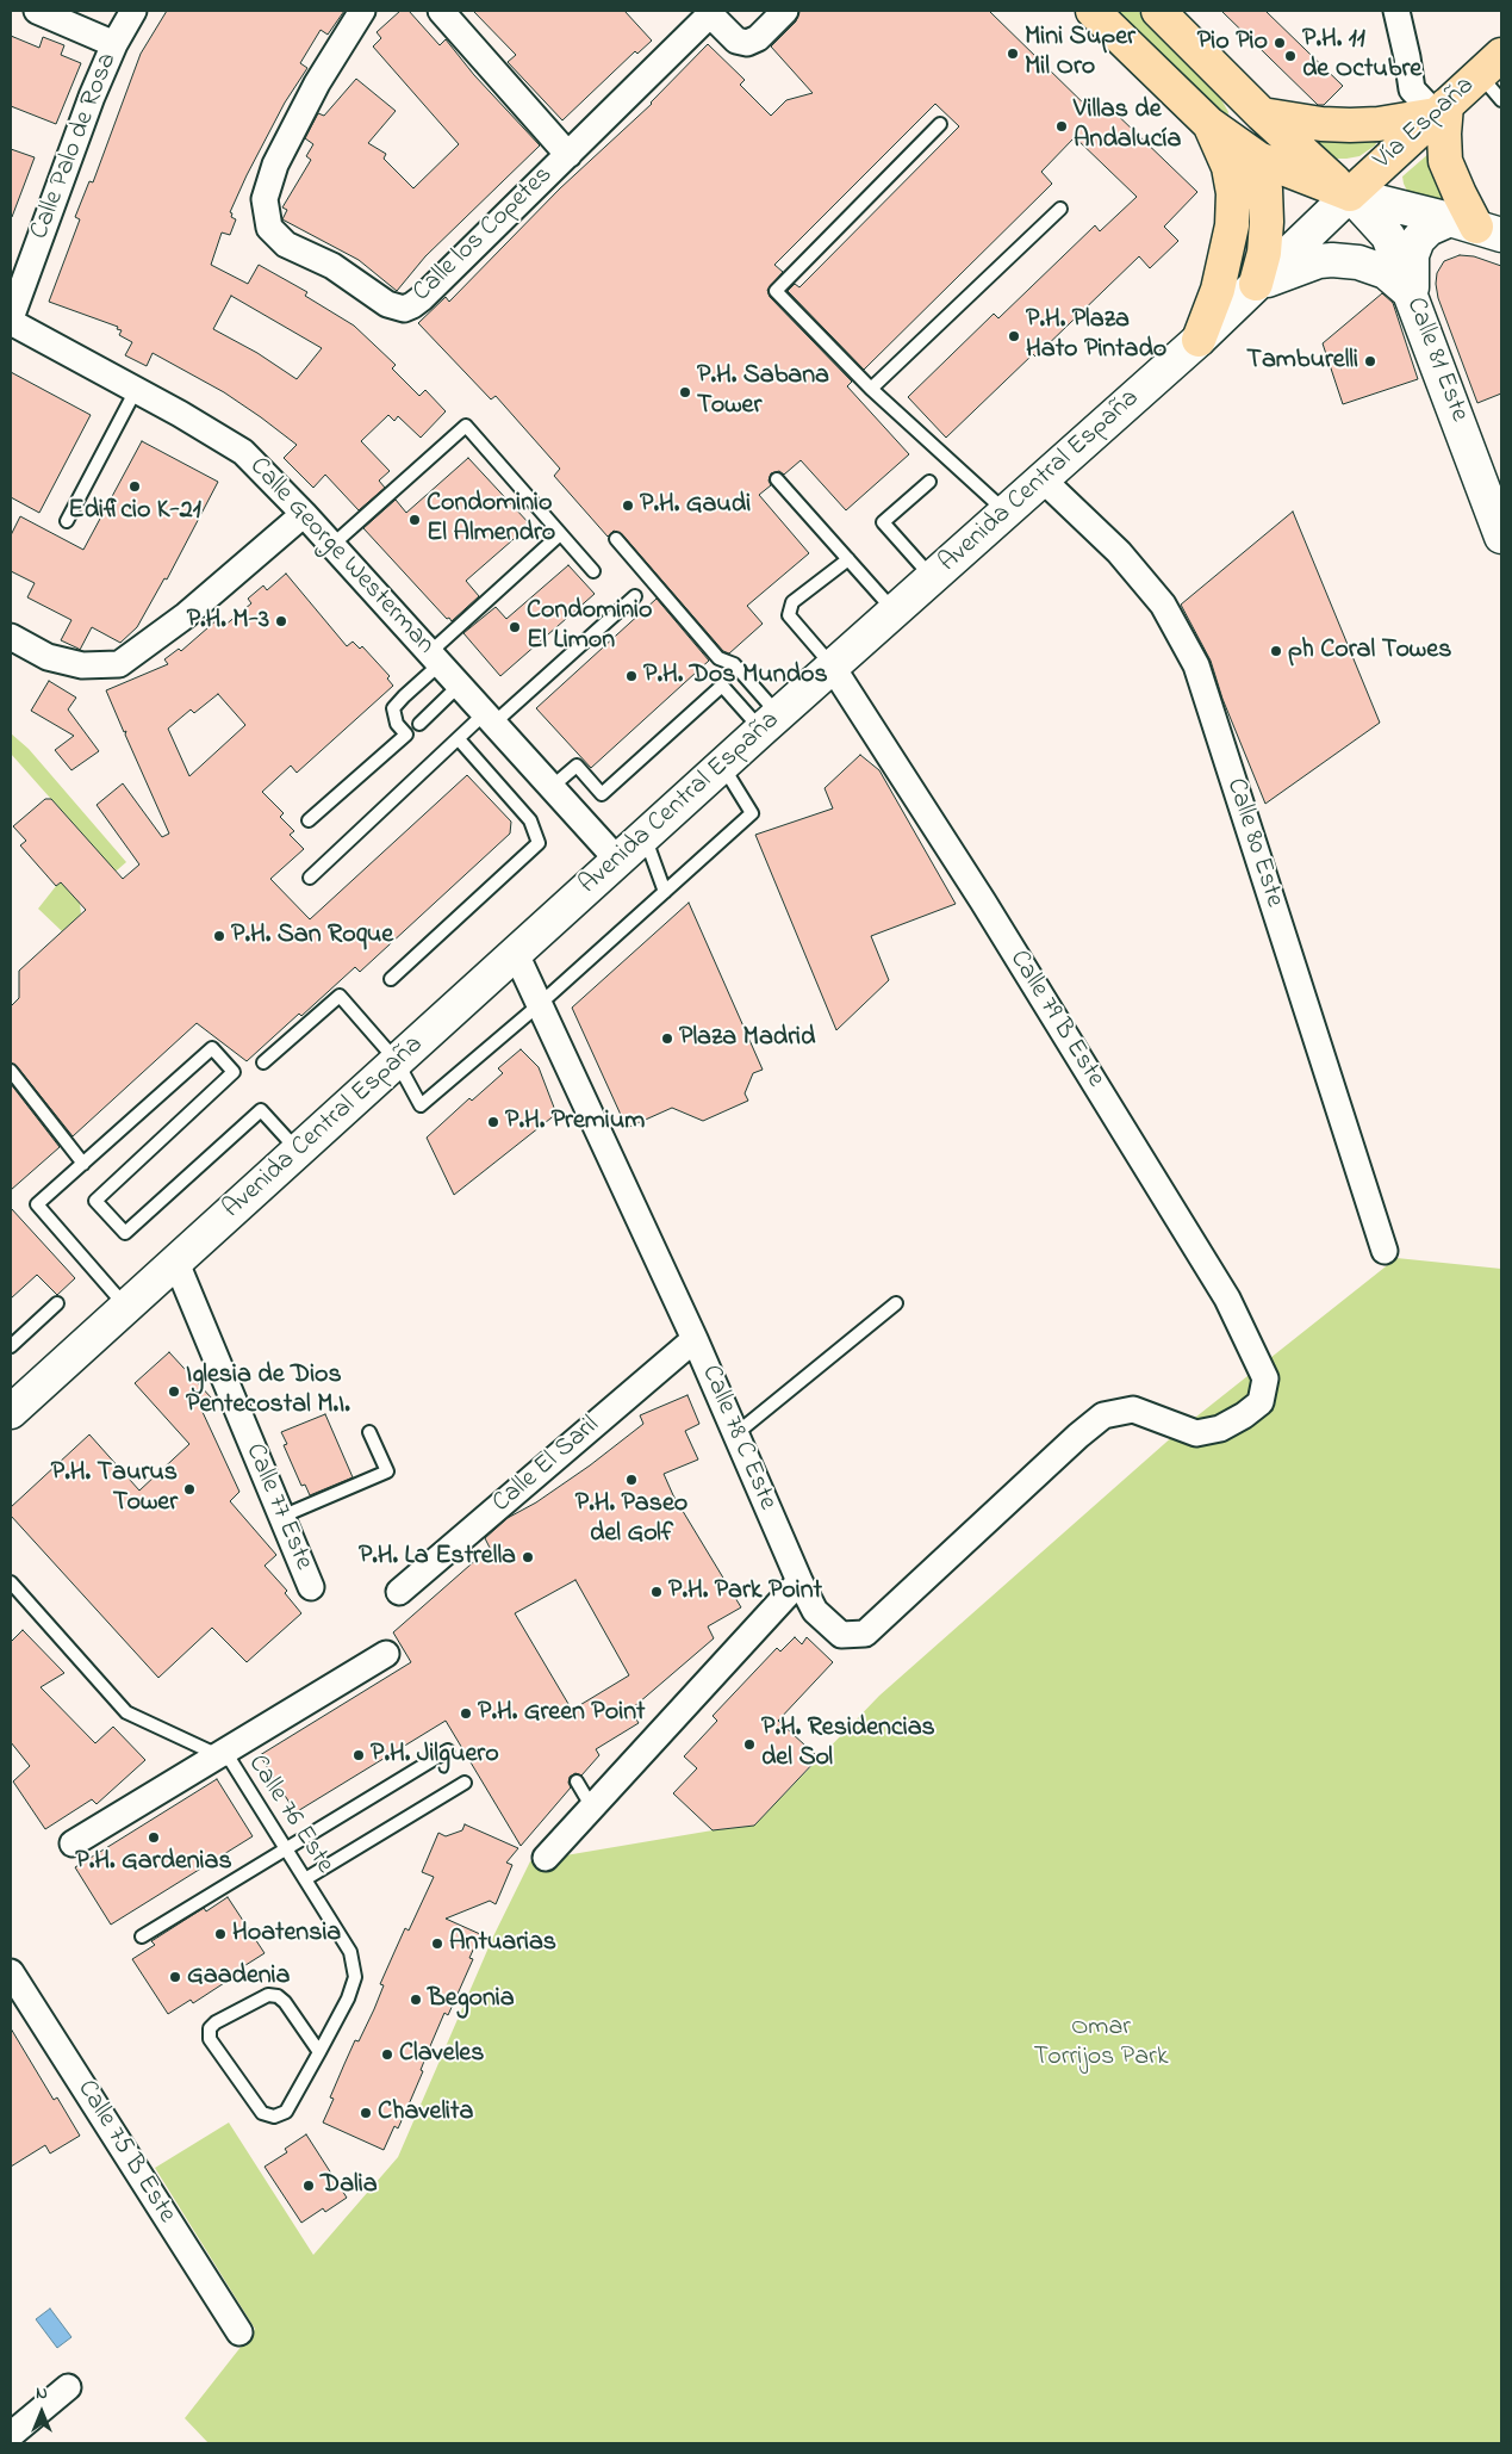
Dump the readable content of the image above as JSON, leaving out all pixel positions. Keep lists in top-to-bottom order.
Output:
{
  "streets": {
    "main road": ["Vía España", "Calle 81 Este", "Avenida Central España"],
    "street": [
      "Calle Palo de Rosa",
      "Calle los Copetes",
      "Calle George Westerman",
      "Calle 80 Este",
      "Calle 79 B Este",
      "Calle 78 C Este",
      "Calle El Saril",
      "Calle 77 Este",
      "Calle 75 B Este"
    ],
    "lane": ["Calle 76 Este"]
  },
  "crossings": [
    ["Vía España", "Calle 81 Este"],
    ["Vía España", "Avenida Central España"],
    ["Calle Palo de Rosa", "Calle George Westerman"],
    ["Calle 81 Este", "Avenida Central España"],
    ["Avenida Central España", "Calle George Westerman"],
    ["Avenida Central España", "Calle 80 Este"],
    ["Avenida Central España", "Calle 79 B Este"],
    ["Avenida Central España", "Calle 78 C Este"],
    ["Avenida Central España", "Calle 77 Este"],
    ["Calle 79 B Este", "Calle 78 C Este"],
    ["Calle 78 C Este", "Calle El Saril"]
  ],
  "parks": ["Omar Torrijos Park"],
  "places": [
    "Pio Pio",
    "Mini Super Mil Oro",
    "P.H. 11 de Octubre",
    "Villas de Andalucía",
    "P.H. Plaza Hato Pintado",
    "Tamburelli",
    "P.H. Sabana Tower",
    "Edificio K-21",
    "P.H. Gaudi",
    "Condominio El Almendro",
    "P.H. M-3",
    "Condominio El Limon",
    "ph Coral Towes",
    "P.H. Dos Mundos",
    "P.H. San Roque",
    "Plaza Madrid",
    "P.H. Premium",
    "Iglesia de Dios Pentecostal M.I.",
    "P.H. Paseo del Golf",
    "P.H. Taurus Tower",
    "P.H. La Estrella",
    "P.H. Park Point",
    "P.H. Green Point",
    "P.H. Residencias del Sol",
    "P.H. Jilguero",
    "P.H. Gardenias",
    "Hoatensia",
    "Antuarias",
    "Gaadenia",
    "Begonia",
    "Claveles",
    "Chavelita",
    "Dalia"
  ],
  "north": "top"
}
